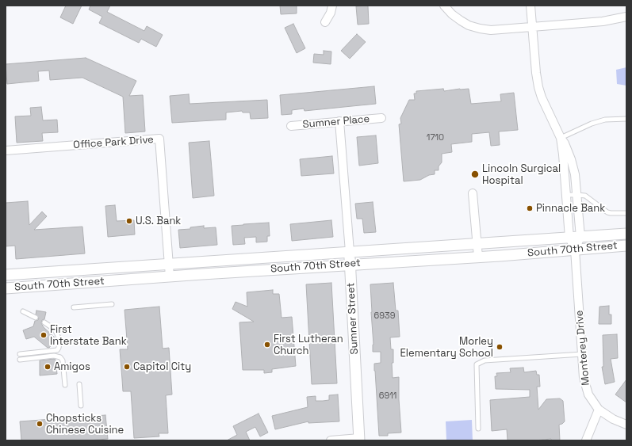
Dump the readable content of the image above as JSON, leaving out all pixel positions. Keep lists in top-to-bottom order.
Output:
{
  "streets": {
    "main road": ["South 70th Street", "Sumner Street"],
    "street": ["Sumner Place", "Office Park Drive", "Monterey Drive"]
  },
  "crossings": [
    ["Sumner Place", "Sumner Street"],
    ["Office Park Drive", "South 70th Street"],
    ["South 70th Street", "Sumner Street"],
    ["South 70th Street", "Monterey Drive"]
  ],
  "places": [
    "Lincoln Surgical Hospital",
    "Pinnacle Bank",
    "U.S. Bank",
    "First Interstate Bank",
    "First Lutheran Church",
    "Morley Elementary School",
    "Amigos",
    "Capitol City",
    "Chopsticks Chinese Cuisine"
  ],
  "house_numbers": ["1710", "6939", "6911"]
}
